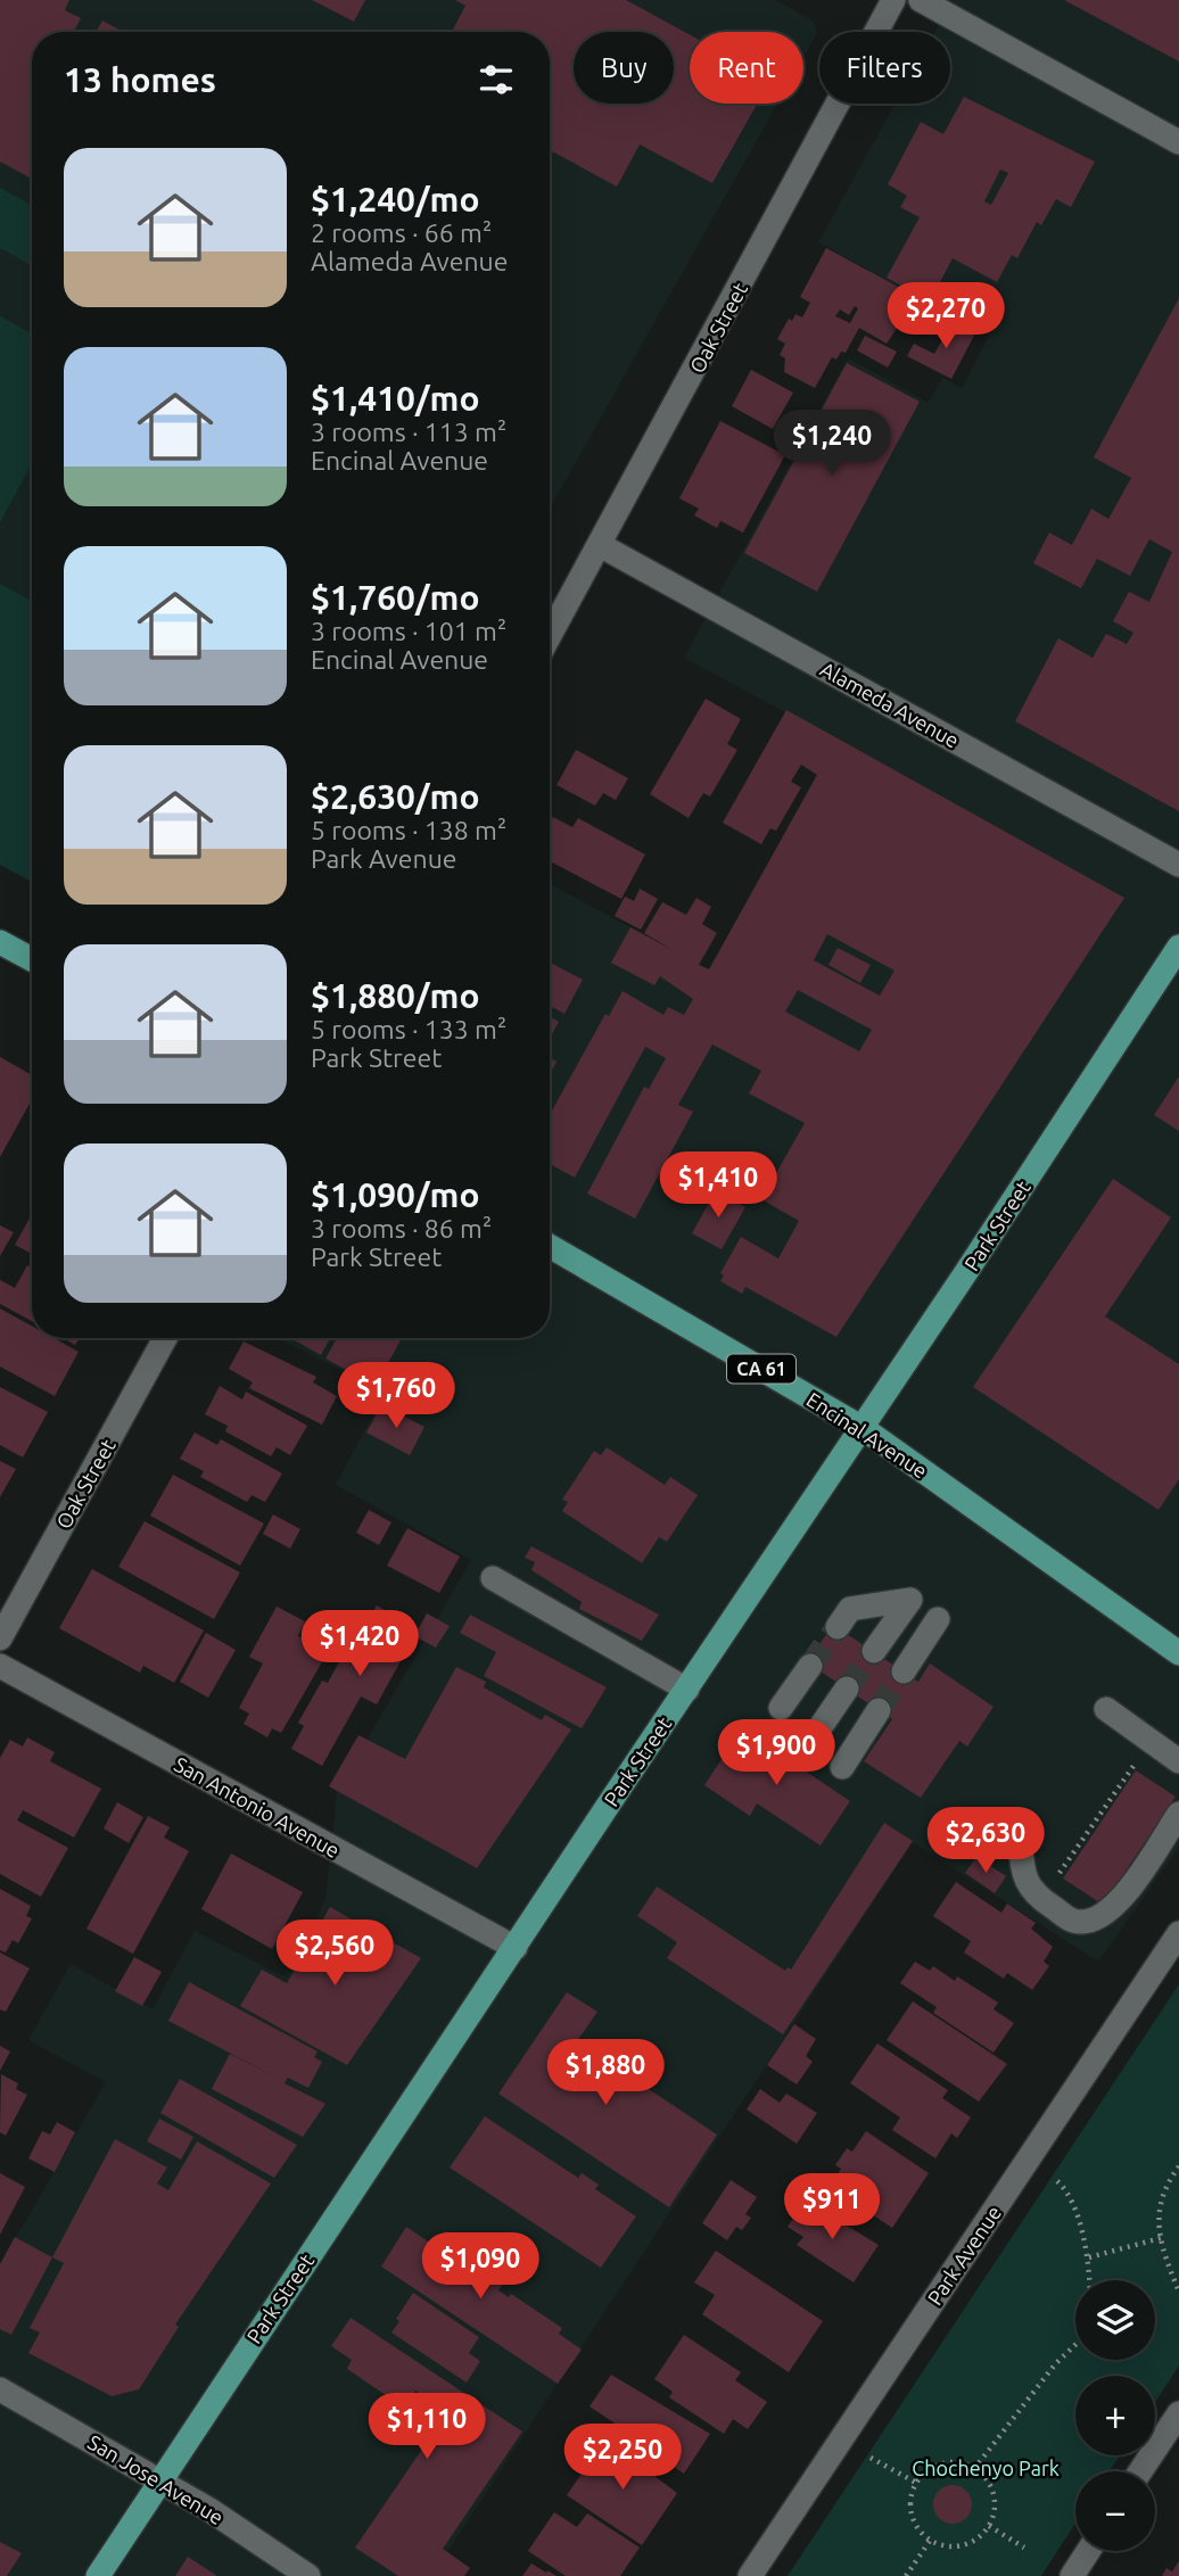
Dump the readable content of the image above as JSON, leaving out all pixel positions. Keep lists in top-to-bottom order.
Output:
{
  "streets": {
    "main road": ["Park Street", "CA 61", "Encinal Avenue"],
    "street": [
      "Oak Street",
      "Alameda Avenue",
      "San Antonio Avenue",
      "Park Avenue",
      "San Jose Avenue"
    ]
  },
  "crossings": [
    ["Oak Street", "Alameda Avenue"],
    ["Park Street", "Encinal Avenue"],
    ["Park Street", "San Antonio Avenue"],
    ["Park Street", "San Jose Avenue"]
  ],
  "parks": ["Chochenyo Park"],
  "page": {
    "chip": ["Buy", "Rent", "Filters"],
    "heading": "13 homes",
    "list": [
      {
        "name": "$1,240/mo",
        "note": "2 rooms · 66 m² · Alameda Avenue"
      },
      {
        "name": "$1,410/mo",
        "note": "3 rooms · 113 m² · Encinal Avenue"
      },
      {
        "name": "$1,760/mo",
        "note": "3 rooms · 101 m² · Encinal Avenue"
      },
      {
        "name": "$2,630/mo",
        "note": "5 rooms · 138 m² · Park Avenue"
      },
      {
        "name": "$1,880/mo",
        "note": "5 rooms · 133 m² · Park Street"
      },
      {
        "name": "$1,090/mo",
        "note": "3 rooms · 86 m² · Park Street"
      }
    ],
    "price": [
      "$2,270",
      "$1,240",
      "$1,410",
      "$1,760",
      "$1,420",
      "$1,900",
      "$2,630",
      "$2,560",
      "$1,880",
      "$911",
      "$1,090",
      "$1,110",
      "$2,250"
    ],
    "map_buttons": ["+", "−"]
  }
}
